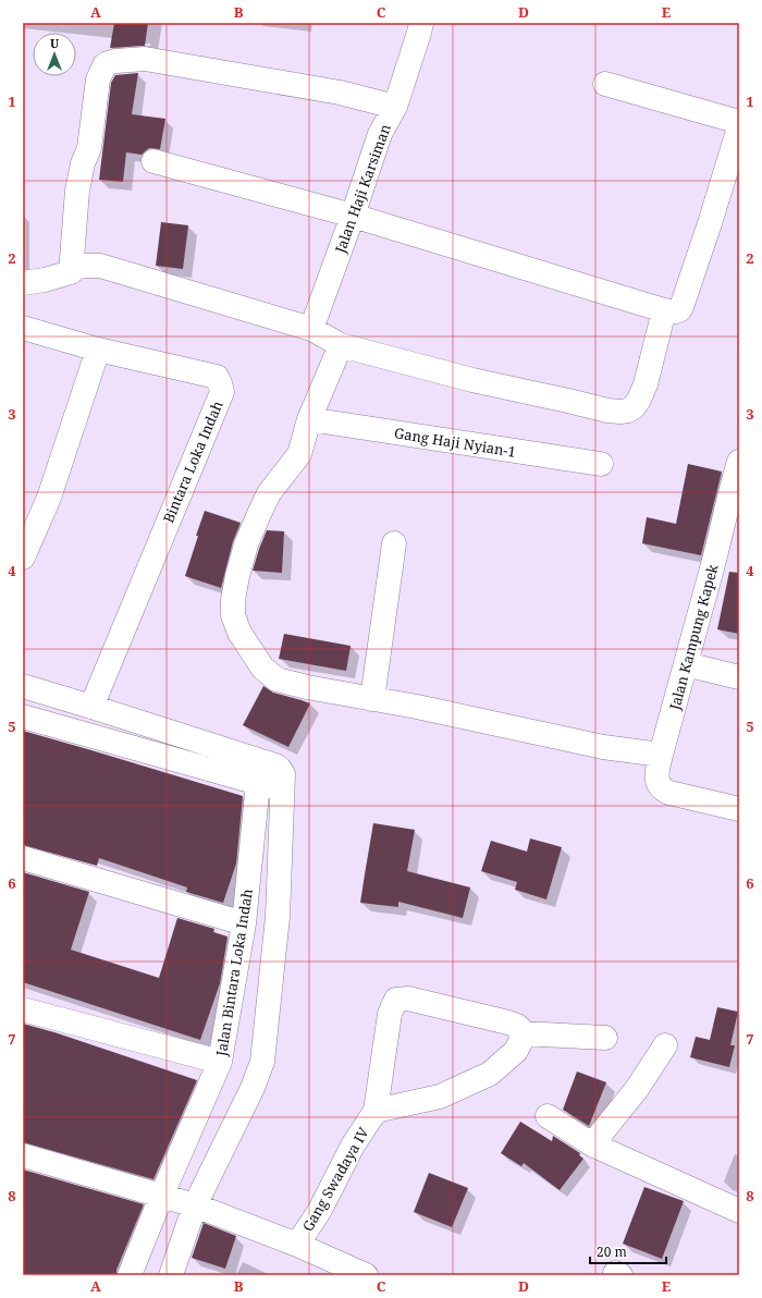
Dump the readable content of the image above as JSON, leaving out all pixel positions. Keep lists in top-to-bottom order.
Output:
{
  "streets": {
    "street": [
      "Jalan Haji Karsiman",
      "Gang Haji Nyian-1",
      "Bintara Loka Indah",
      "Jalan Kampung Kapek",
      "Jalan Bintara Loka Indah",
      "Gang Swadaya IV"
    ]
  },
  "crossings": [
    ["Jalan Bintara Loka Indah", "Gang Swadaya IV"]
  ],
  "scale_bar": "20 m",
  "north": "top",
  "grid": {
    "columns": [
      "A",
      "B",
      "C",
      "D",
      "E"
    ],
    "rows": [
      "1",
      "2",
      "3",
      "4",
      "5",
      "6",
      "7",
      "8"
    ]
  }
}
